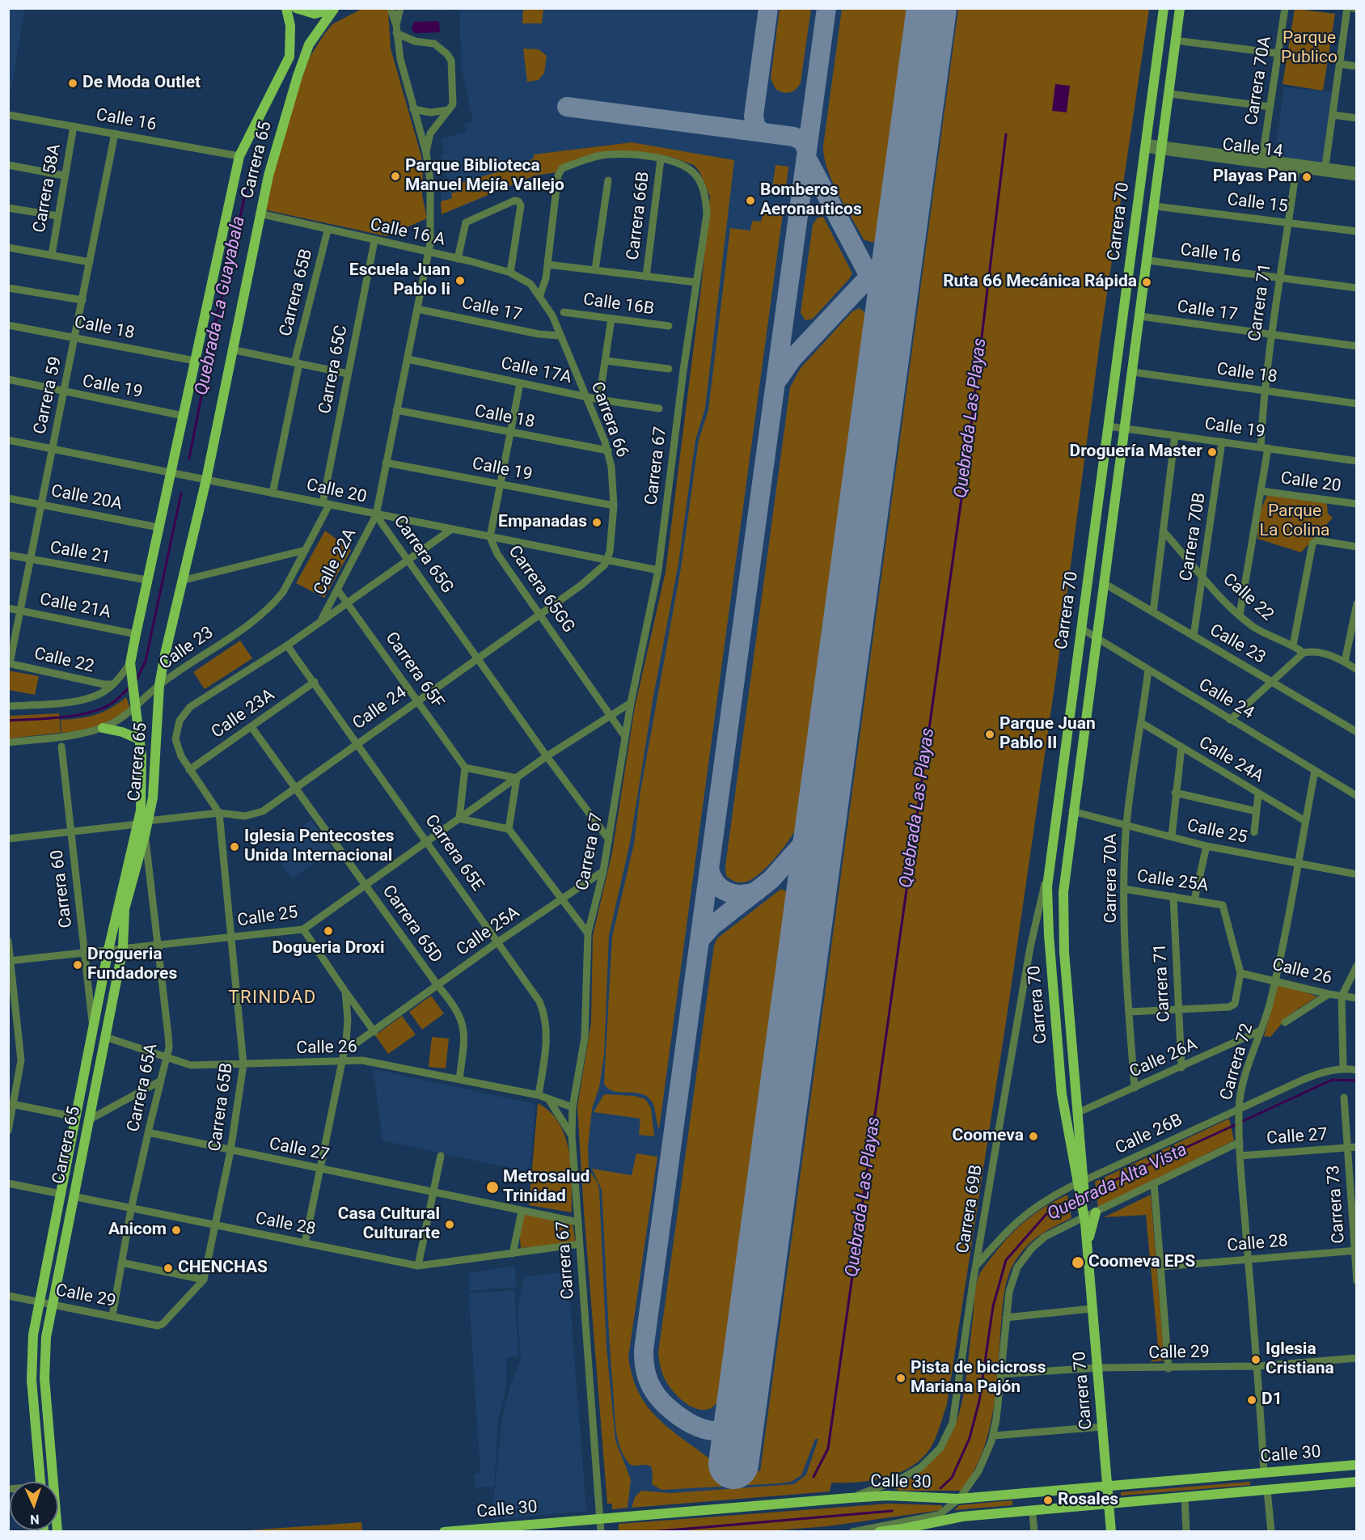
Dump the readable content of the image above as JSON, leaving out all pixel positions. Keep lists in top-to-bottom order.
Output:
{
  "streets": {
    "main road": ["Carrera 65", "Carrera 70", "Calle 30"],
    "street": [
      "Carrera 70A",
      "Calle 16",
      "Calle 14",
      "Carrera 58A",
      "Calle 15",
      "Carrera 66B",
      "Calle 16 A",
      "Carrera 65B",
      "Carrera 71",
      "Calle 16B",
      "Calle 17",
      "Calle 18",
      "Carrera 65C",
      "Calle 17A",
      "Calle 19",
      "Carrera 59",
      "Carrera 66",
      "Carrera 67",
      "Calle 20",
      "Calle 20A",
      "Carrera 70B",
      "Calle 21",
      "Carrera 65G",
      "Calle 22A",
      "Carrera 65GG",
      "Calle 22",
      "Calle 21A",
      "Calle 23",
      "Carrera 65F",
      "Calle 24",
      "Calle 23A",
      "Calle 24A",
      "Calle 25",
      "Carrera 65E",
      "Calle 25A",
      "Carrera 60",
      "Carrera 65D",
      "Calle 26",
      "Calle 26A",
      "Carrera 72",
      "Carrera 65A",
      "Calle 26B",
      "Calle 27",
      "Carrera 73",
      "Carrera 69B",
      "Calle 28",
      "Calle 29"
    ]
  },
  "crossings": [
    ["Carrera 70A", "Calle 14"],
    ["Carrera 70A", "Calle 24"],
    ["Carrera 70A", "Calle 24A"],
    ["Carrera 70A", "Calle 25"],
    ["Carrera 70A", "Calle 25A"],
    ["Carrera 70A", "Calle 26A"],
    ["Calle 16", "Carrera 65"],
    ["Calle 16", "Carrera 58A"],
    ["Calle 16", "Carrera 70"],
    ["Calle 16", "Carrera 71"],
    ["Calle 16", "Carrera 59"],
    ["Calle 14", "Carrera 70"],
    ["Calle 14", "Carrera 71"],
    ["Carrera 65", "Calle 16 A"],
    ["Carrera 65", "Calle 18"],
    ["Carrera 65", "Calle 19"],
    ["Carrera 65", "Calle 20"],
    ["Carrera 65", "Calle 20A"],
    ["Carrera 65", "Calle 21"],
    ["Carrera 65", "Calle 21A"],
    ["Carrera 65", "Calle 23"],
    ["Carrera 65", "Calle 24"],
    ["Carrera 65", "Calle 25"],
    ["Carrera 65", "Carrera 60"],
    ["Carrera 65", "Calle 26"],
    ["Carrera 65", "Carrera 65A"],
    ["Carrera 65", "Calle 28"],
    ["Carrera 65", "Calle 29"],
    ["Calle 15", "Carrera 70"],
    ["Calle 15", "Carrera 71"],
    ["Carrera 66B", "Calle 16B"],
    ["Carrera 66B", "Carrera 67"],
    ["Carrera 70", "Calle 17"],
    ["Carrera 70", "Calle 18"],
    ["Carrera 70", "Calle 19"],
    ["Carrera 70", "Calle 23"],
    ["Carrera 70", "Calle 24"],
    ["Carrera 70", "Calle 25"],
    ["Carrera 70", "Calle 26A"],
    ["Carrera 70", "Calle 26B"],
    ["Carrera 70", "Carrera 69B"],
    ["Carrera 70", "Calle 29"],
    ["Carrera 70", "Calle 30"],
    ["Calle 16 A", "Carrera 65B"],
    ["Calle 16 A", "Carrera 65C"],
    ["Calle 16 A", "Carrera 66"],
    ["Calle 16 A", "Carrera 65G"],
    ["Carrera 65B", "Calle 20"],
    ["Carrera 65B", "Calle 24"],
    ["Carrera 65B", "Calle 25"],
    ["Carrera 65B", "Calle 26"],
    ["Carrera 65B", "Calle 27"],
    ["Carrera 65B", "Calle 28"],
    ["Carrera 65B", "Calle 29"],
    ["Carrera 71", "Calle 17"],
    ["Carrera 71", "Calle 18"],
    ["Carrera 71", "Calle 19"],
    ["Carrera 71", "Calle 20"],
    ["Carrera 71", "Calle 22"],
    ["Carrera 71", "Calle 25A"],
    ["Carrera 71", "Calle 26A"],
    ["Calle 16B", "Carrera 67"],
    ["Calle 17", "Carrera 66"],
    ["Calle 17", "Carrera 65G"],
    ["Calle 18", "Carrera 59"],
    ["Calle 18", "Carrera 66"],
    ["Calle 18", "Carrera 65G"],
    ["Calle 18", "Carrera 65GG"],
    ["Carrera 65C", "Calle 20"],
    ["Carrera 65C", "Calle 23"],
    ["Calle 17A", "Carrera 66"],
    ["Calle 17A", "Carrera 65G"],
    ["Calle 17A", "Carrera 65GG"],
    ["Calle 19", "Carrera 59"],
    ["Calle 19", "Carrera 66"],
    ["Calle 19", "Carrera 70B"],
    ["Calle 19", "Carrera 65G"],
    ["Calle 19", "Carrera 65GG"],
    ["Carrera 59", "Calle 20"],
    ["Carrera 59", "Calle 20A"],
    ["Carrera 59", "Calle 21"],
    ["Carrera 59", "Calle 22"],
    ["Carrera 59", "Calle 21A"],
    ["Carrera 66", "Calle 20"],
    ["Carrera 66", "Calle 24"],
    ["Carrera 67", "Calle 20"],
    ["Carrera 67", "Carrera 65G"],
    ["Carrera 67", "Calle 25"],
    ["Carrera 67", "Calle 25A"],
    ["Carrera 67", "Calle 26"],
    ["Carrera 67", "Calle 27"],
    ["Carrera 67", "Calle 28"],
    ["Carrera 67", "Calle 30"],
    ["Calle 20", "Carrera 65G"],
    ["Calle 20", "Calle 22A"],
    ["Calle 20", "Carrera 65GG"],
    ["Calle 20", "Calle 23"],
    ["Calle 20", "Calle 24"],
    ["Carrera 70B", "Calle 22"],
    ["Carrera 70B", "Calle 23"],
    ["Carrera 65G", "Calle 22A"],
    ["Carrera 65G", "Calle 24"],
    ["Carrera 65G", "Calle 25"],
    ["Calle 22A", "Carrera 65F"],
    ["Carrera 65GG", "Calle 24"],
    ["Carrera 65GG", "Calle 25"],
    ["Carrera 65F", "Calle 24"],
    ["Calle 24", "Carrera 65E"],
    ["Calle 24", "Carrera 60"],
    ["Calle 24", "Carrera 65D"],
    ["Calle 24", "Carrera 72"],
    ["Calle 23A", "Carrera 65E"],
    ["Calle 23A", "Carrera 65D"],
    ["Calle 24A", "Carrera 72"],
    ["Calle 25", "Carrera 65E"],
    ["Calle 25", "Carrera 60"],
    ["Calle 25", "Carrera 65D"],
    ["Calle 25", "Carrera 72"],
    ["Calle 25", "Carrera 65A"],
    ["Carrera 65E", "Calle 25A"],
    ["Carrera 65E", "Calle 26"],
    ["Calle 25A", "Carrera 65D"],
    ["Calle 25A", "Calle 26"],
    ["Carrera 65D", "Calle 26"],
    ["Calle 26", "Carrera 72"],
    ["Calle 26", "Carrera 65A"],
    ["Calle 26A", "Carrera 72"],
    ["Carrera 72", "Calle 26B"],
    ["Carrera 72", "Calle 27"],
    ["Carrera 72", "Calle 28"],
    ["Carrera 72", "Calle 29"],
    ["Carrera 72", "Calle 30"],
    ["Carrera 65A", "Calle 27"],
    ["Carrera 65A", "Calle 28"],
    ["Carrera 65A", "Calle 29"],
    ["Calle 26B", "Carrera 69B"],
    ["Calle 27", "Carrera 73"],
    ["Carrera 73", "Calle 28"],
    ["Carrera 69B", "Calle 30"]
  ],
  "districts": ["TRINIDAD"],
  "water": ["Quebrada La Guayabala", "Quebrada Las Playas", "Quebrada Alta Vista"],
  "parks": ["Parque Publico", "Parque La Colina"],
  "places": [
    "De Moda Outlet",
    "Parque Biblioteca Manuel Mejía Vallejo",
    "Playas Pan",
    "Bomberos Aeronauticos",
    "Escuela Juan Pablo Ii",
    "Ruta 66 Mecánica Rápida",
    "Droguería Master",
    "Empanadas",
    "Parque Juan Pablo II",
    "Iglesia Pentecostes Unida Internacional",
    "Dogueria Droxi",
    "Drogueria Fundadores",
    "Coomeva",
    "Metrosalud Trinidad",
    "Casa Cultural Culturarte",
    "Anicom",
    "Coomeva EPS",
    "CHENCHAS",
    "Iglesia Cristiana",
    "Pista de bicicross Mariana Pajón",
    "D1",
    "Rosales"
  ],
  "north": "bottom"
}
